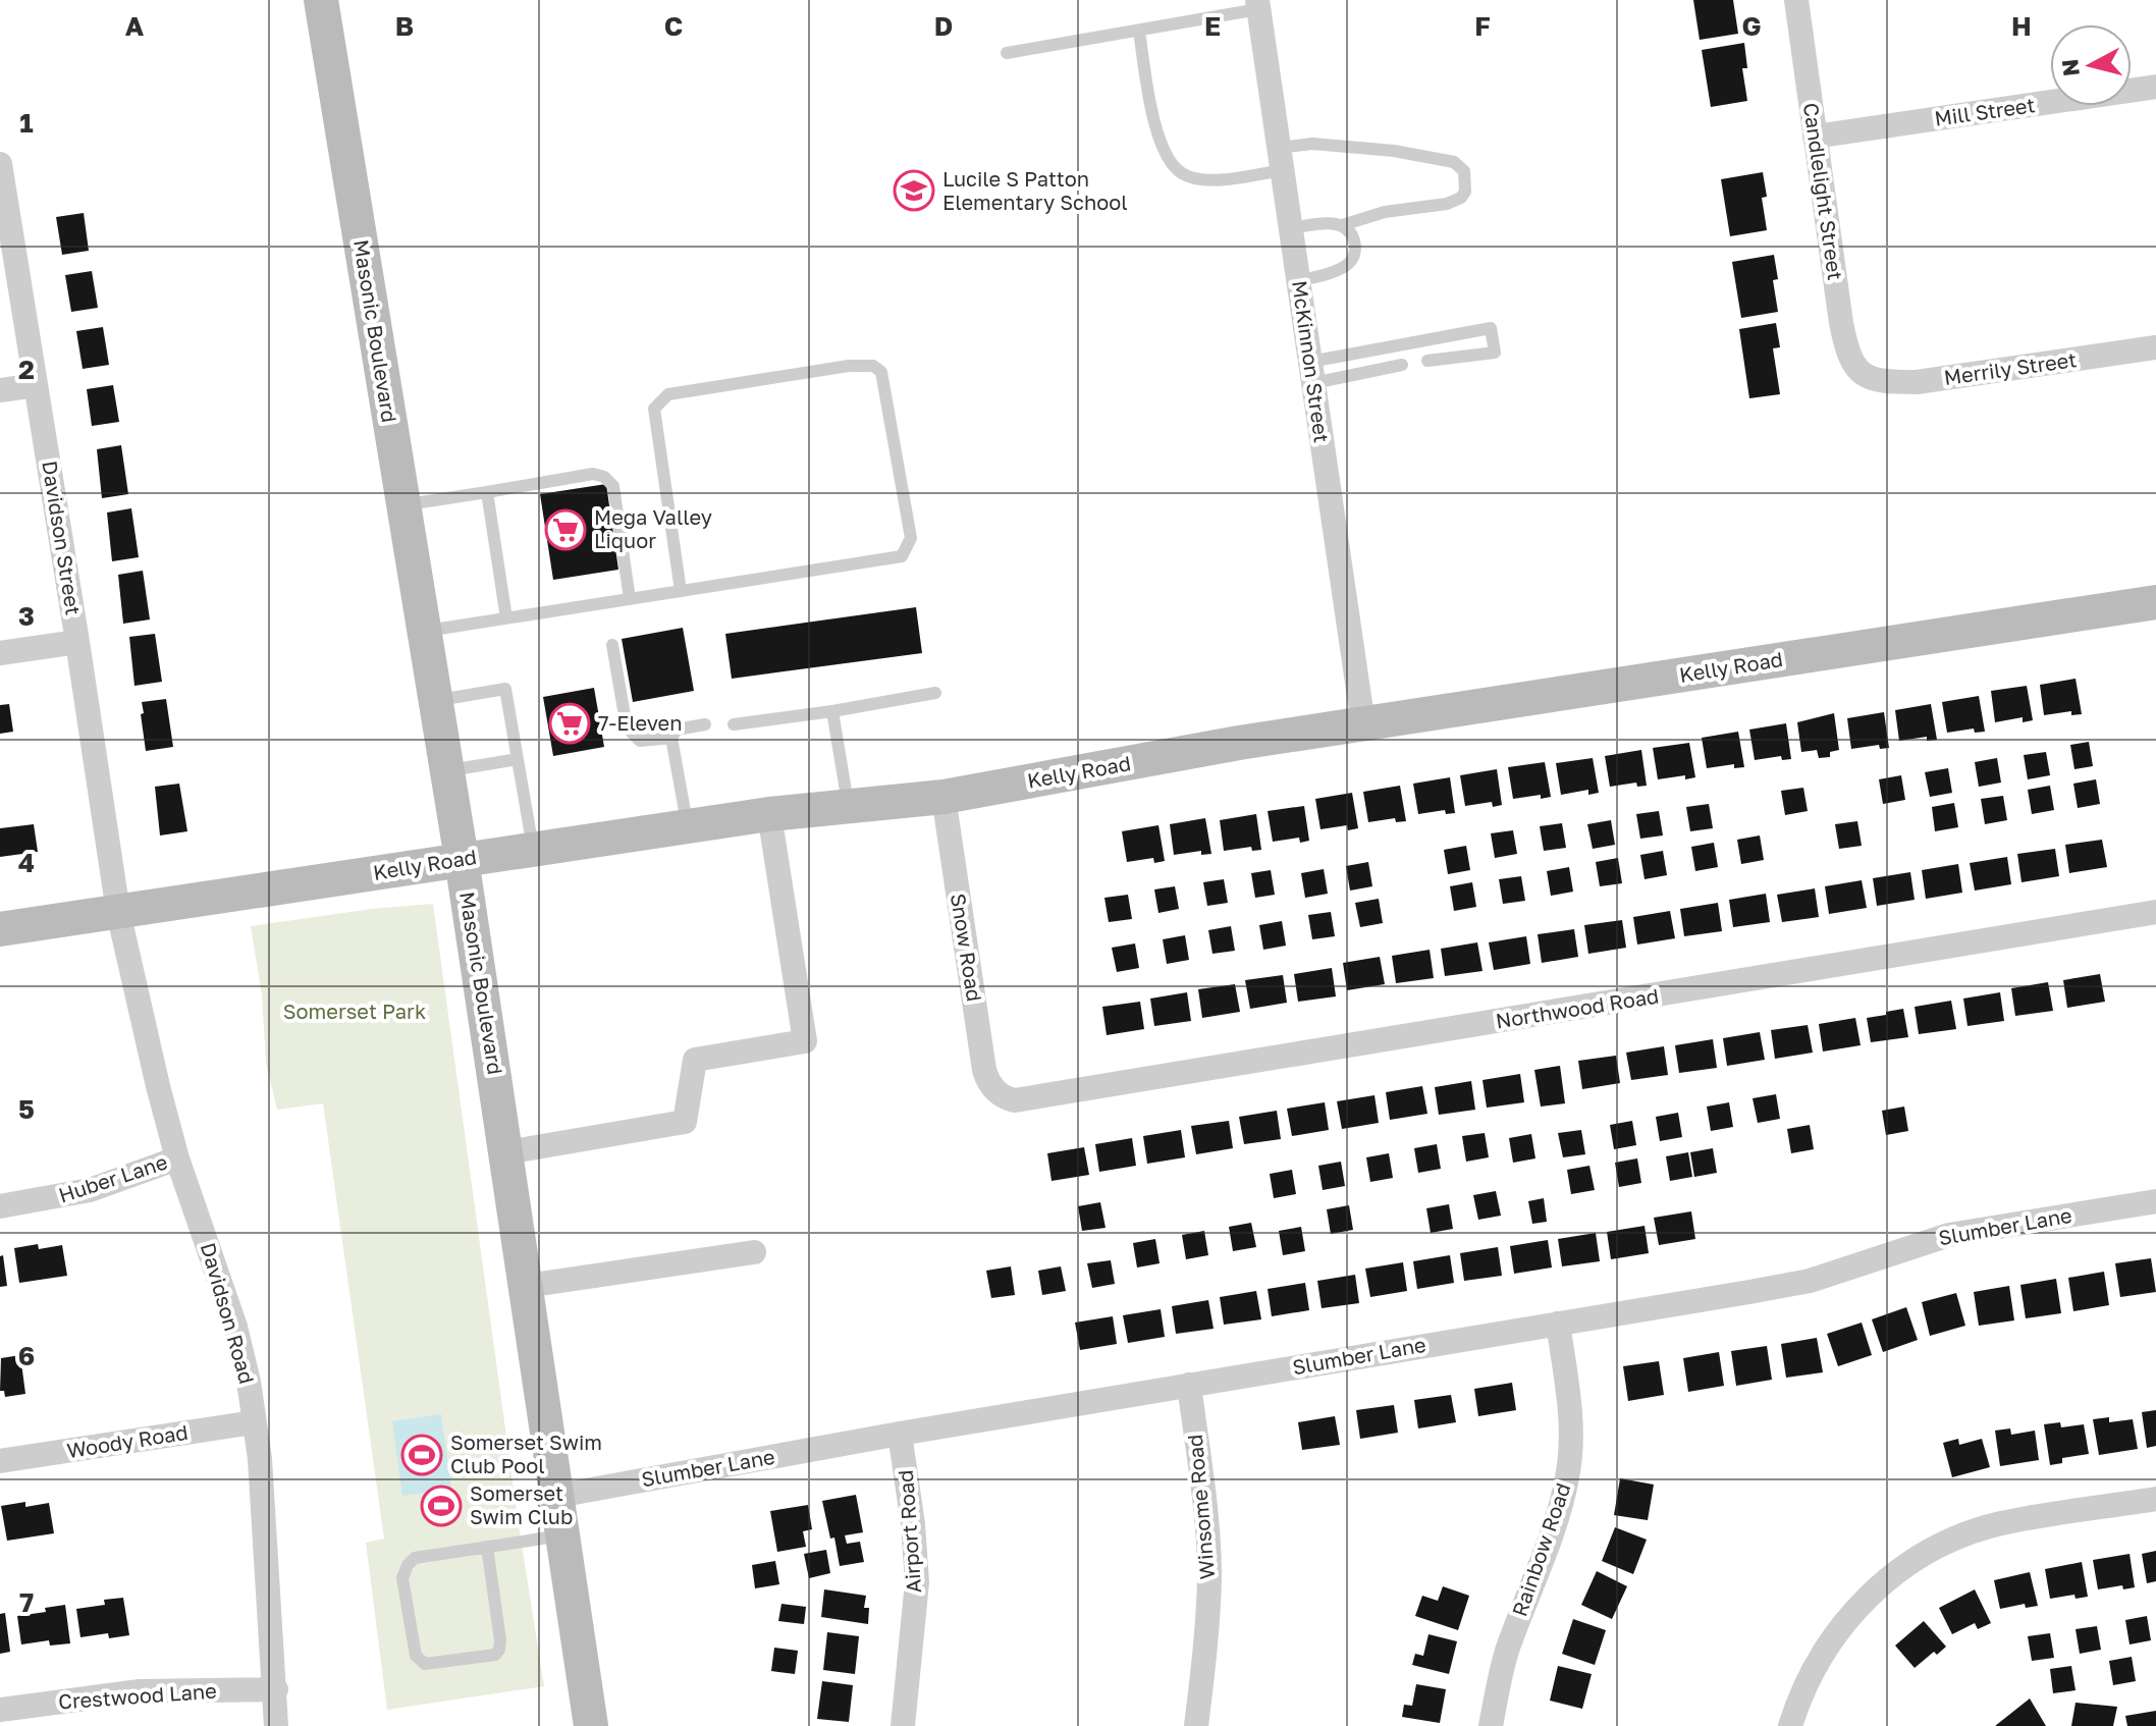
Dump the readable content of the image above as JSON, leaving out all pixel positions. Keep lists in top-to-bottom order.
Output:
{
  "streets": {
    "street": [
      "Mill Street",
      "Candlelight Street",
      "Masonic Boulevard",
      "McKinnon Street",
      "Merrily Street",
      "Davidson Street",
      "Kelly Road",
      "Snow Road",
      "Northwood Road",
      "Huber Lane",
      "Slumber Lane",
      "Davidson Road",
      "Woody Road",
      "Winsome Road",
      "Airport Road",
      "Rainbow Road",
      "Crestwood Lane"
    ]
  },
  "crossings": [
    ["Mill Street", "Candlelight Street"],
    ["Candlelight Street", "Merrily Street"],
    ["Masonic Boulevard", "Kelly Road"],
    ["Masonic Boulevard", "Slumber Lane"],
    ["McKinnon Street", "Kelly Road"],
    ["Davidson Street", "Kelly Road"],
    ["Davidson Street", "Davidson Road"],
    ["Kelly Road", "Snow Road"],
    ["Kelly Road", "Davidson Road"],
    ["Snow Road", "Northwood Road"],
    ["Huber Lane", "Davidson Road"],
    ["Slumber Lane", "Winsome Road"],
    ["Slumber Lane", "Airport Road"],
    ["Slumber Lane", "Rainbow Road"],
    ["Davidson Road", "Woody Road"],
    ["Davidson Road", "Crestwood Lane"]
  ],
  "parks": ["Somerset Park"],
  "places": {
    "school or university": ["Lucile S Patton Elementary School"],
    "supermarket": ["Mega Valley Liquor", "7-Eleven"],
    "sports": ["Somerset Swim Club Pool", "Somerset Swim Club"]
  },
  "north": "left",
  "grid": {
    "columns": [
      "A",
      "B",
      "C",
      "D",
      "E",
      "F",
      "G",
      "H"
    ],
    "rows": [
      "1",
      "2",
      "3",
      "4",
      "5",
      "6",
      "7"
    ]
  }
}
